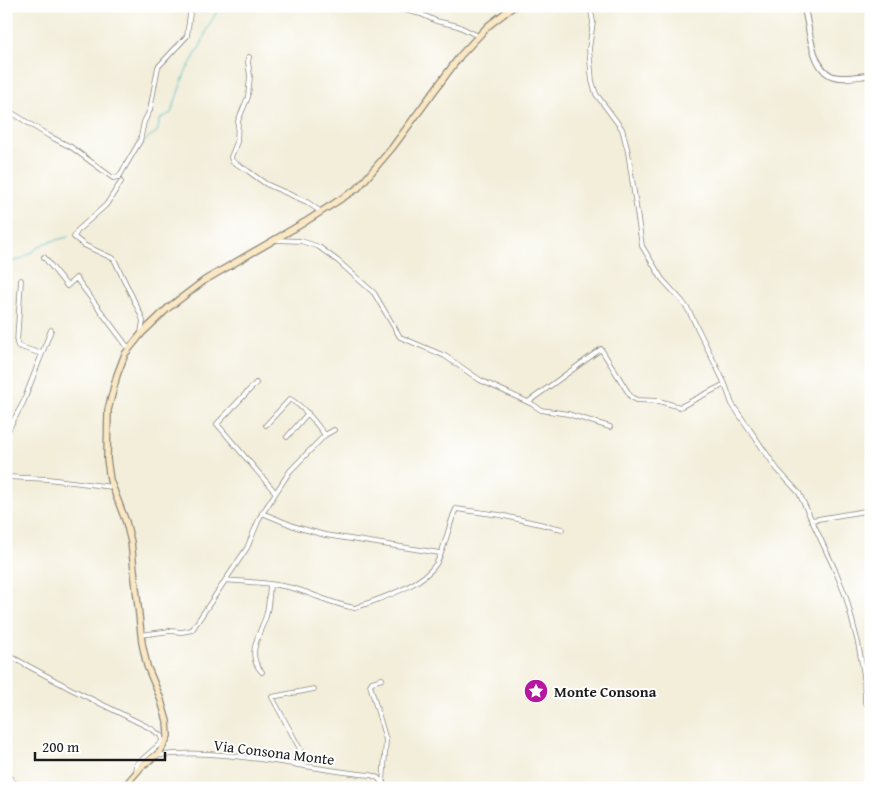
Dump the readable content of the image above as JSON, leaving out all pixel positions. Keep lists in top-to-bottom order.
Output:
{
  "streets": {
    "street": ["Via Consona Monte"]
  },
  "places": {
    "place": ["Monte Consona"]
  },
  "scale_bar": "200 m"
}
